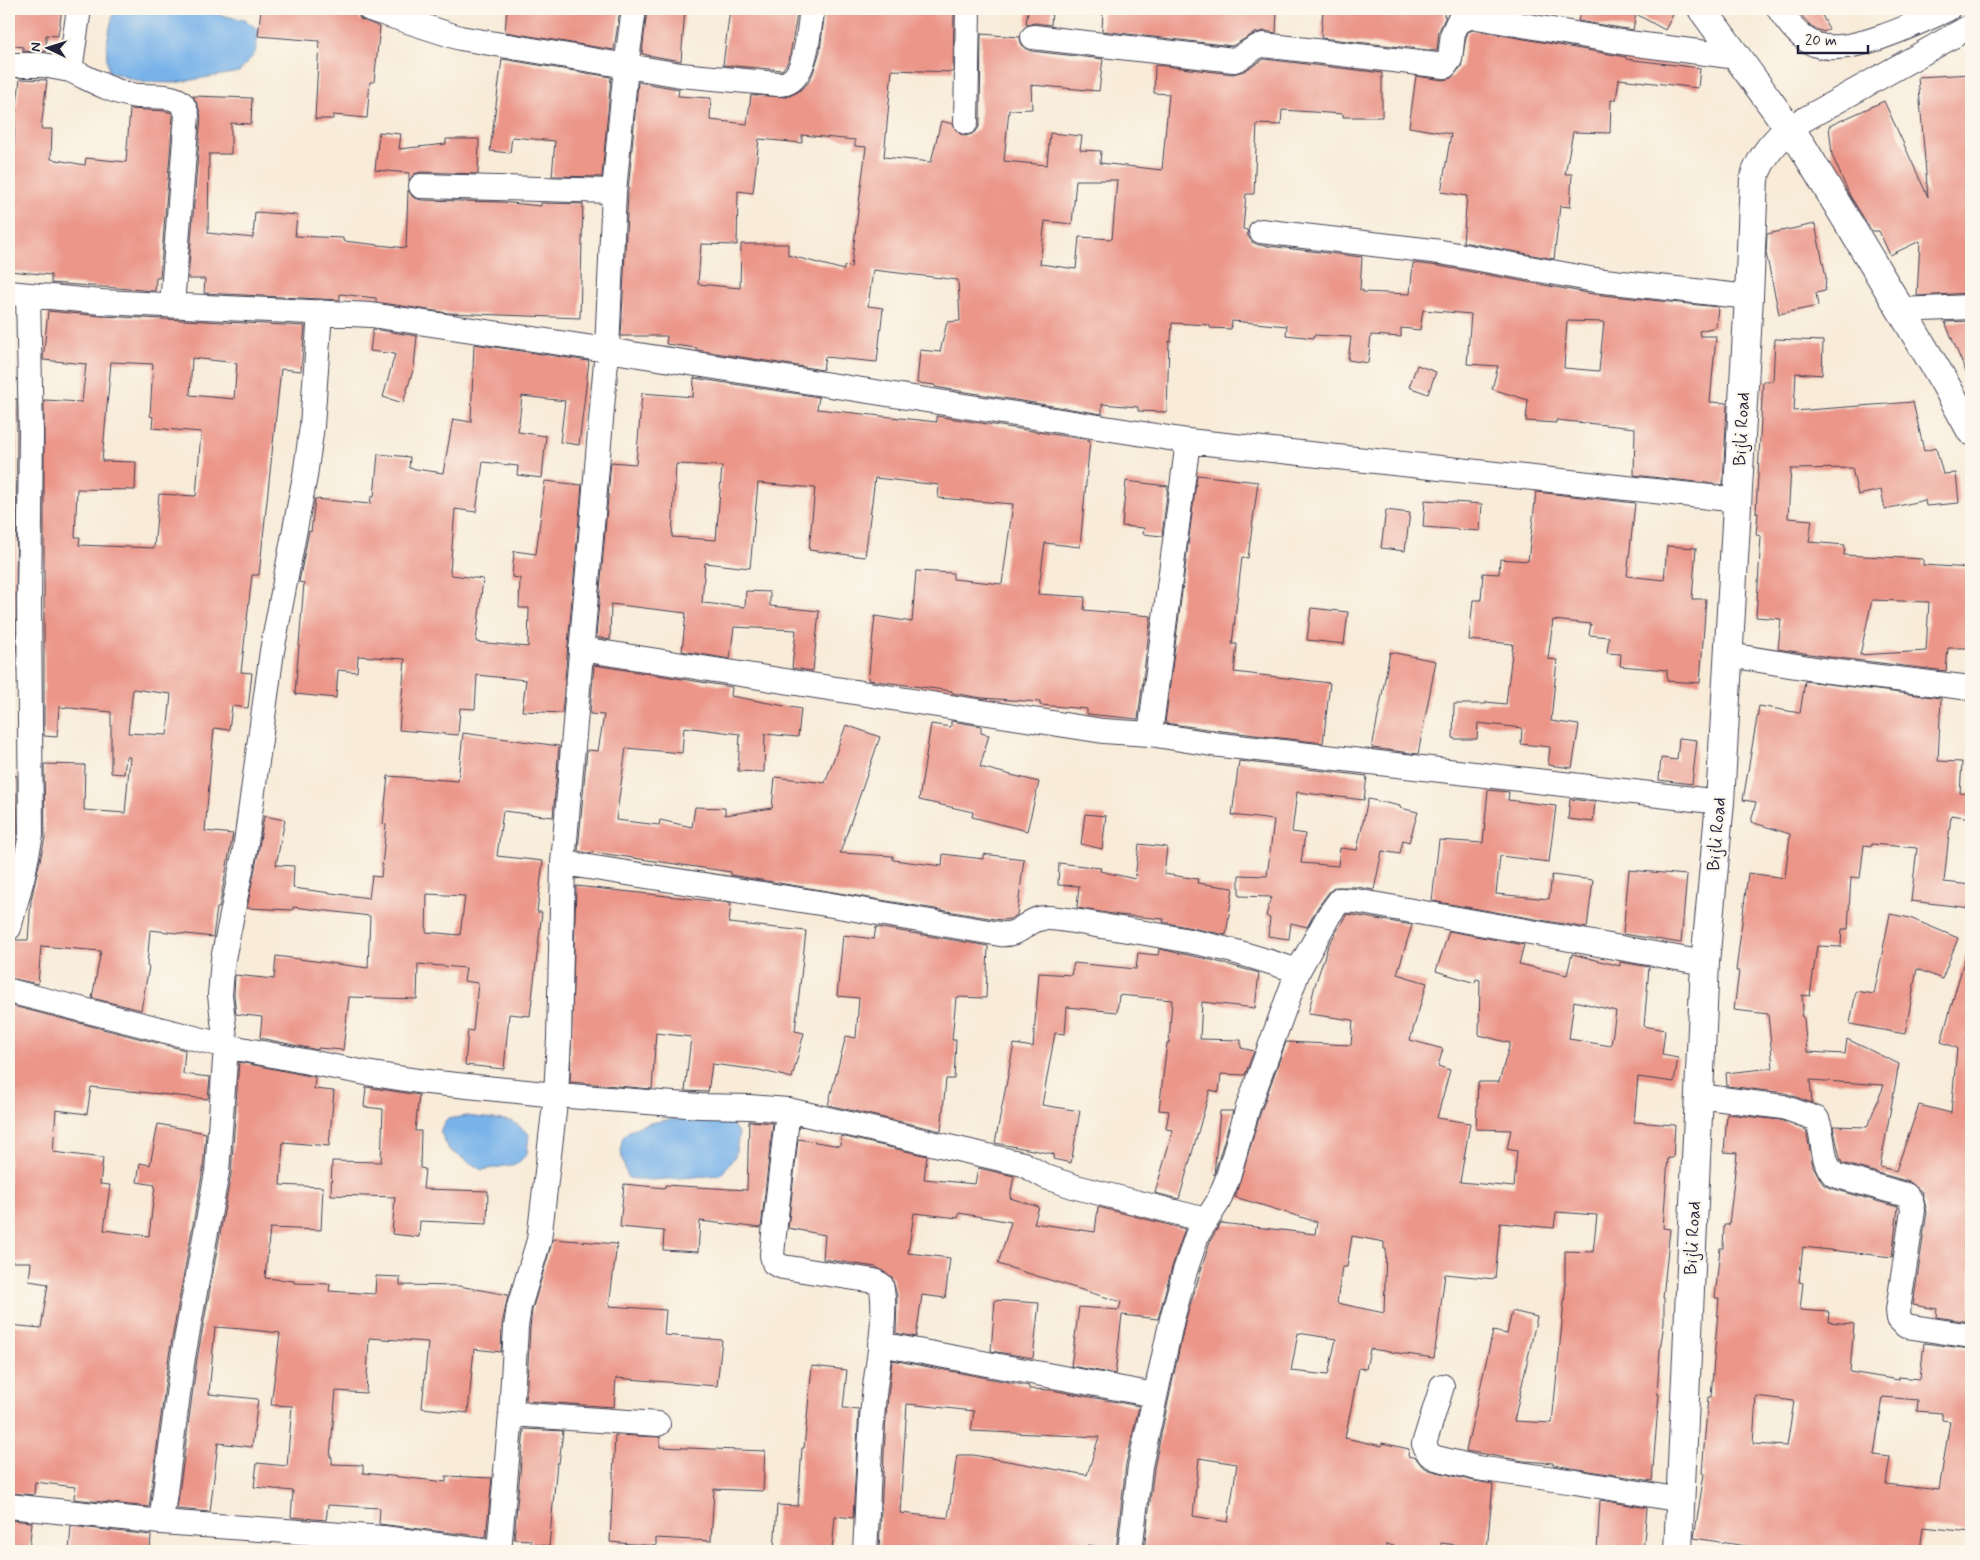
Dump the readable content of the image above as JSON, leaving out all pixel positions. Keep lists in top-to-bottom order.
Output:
{
  "streets": {
    "street": ["Bijli Road"]
  },
  "scale_bar": "20 m",
  "north": "left"
}
